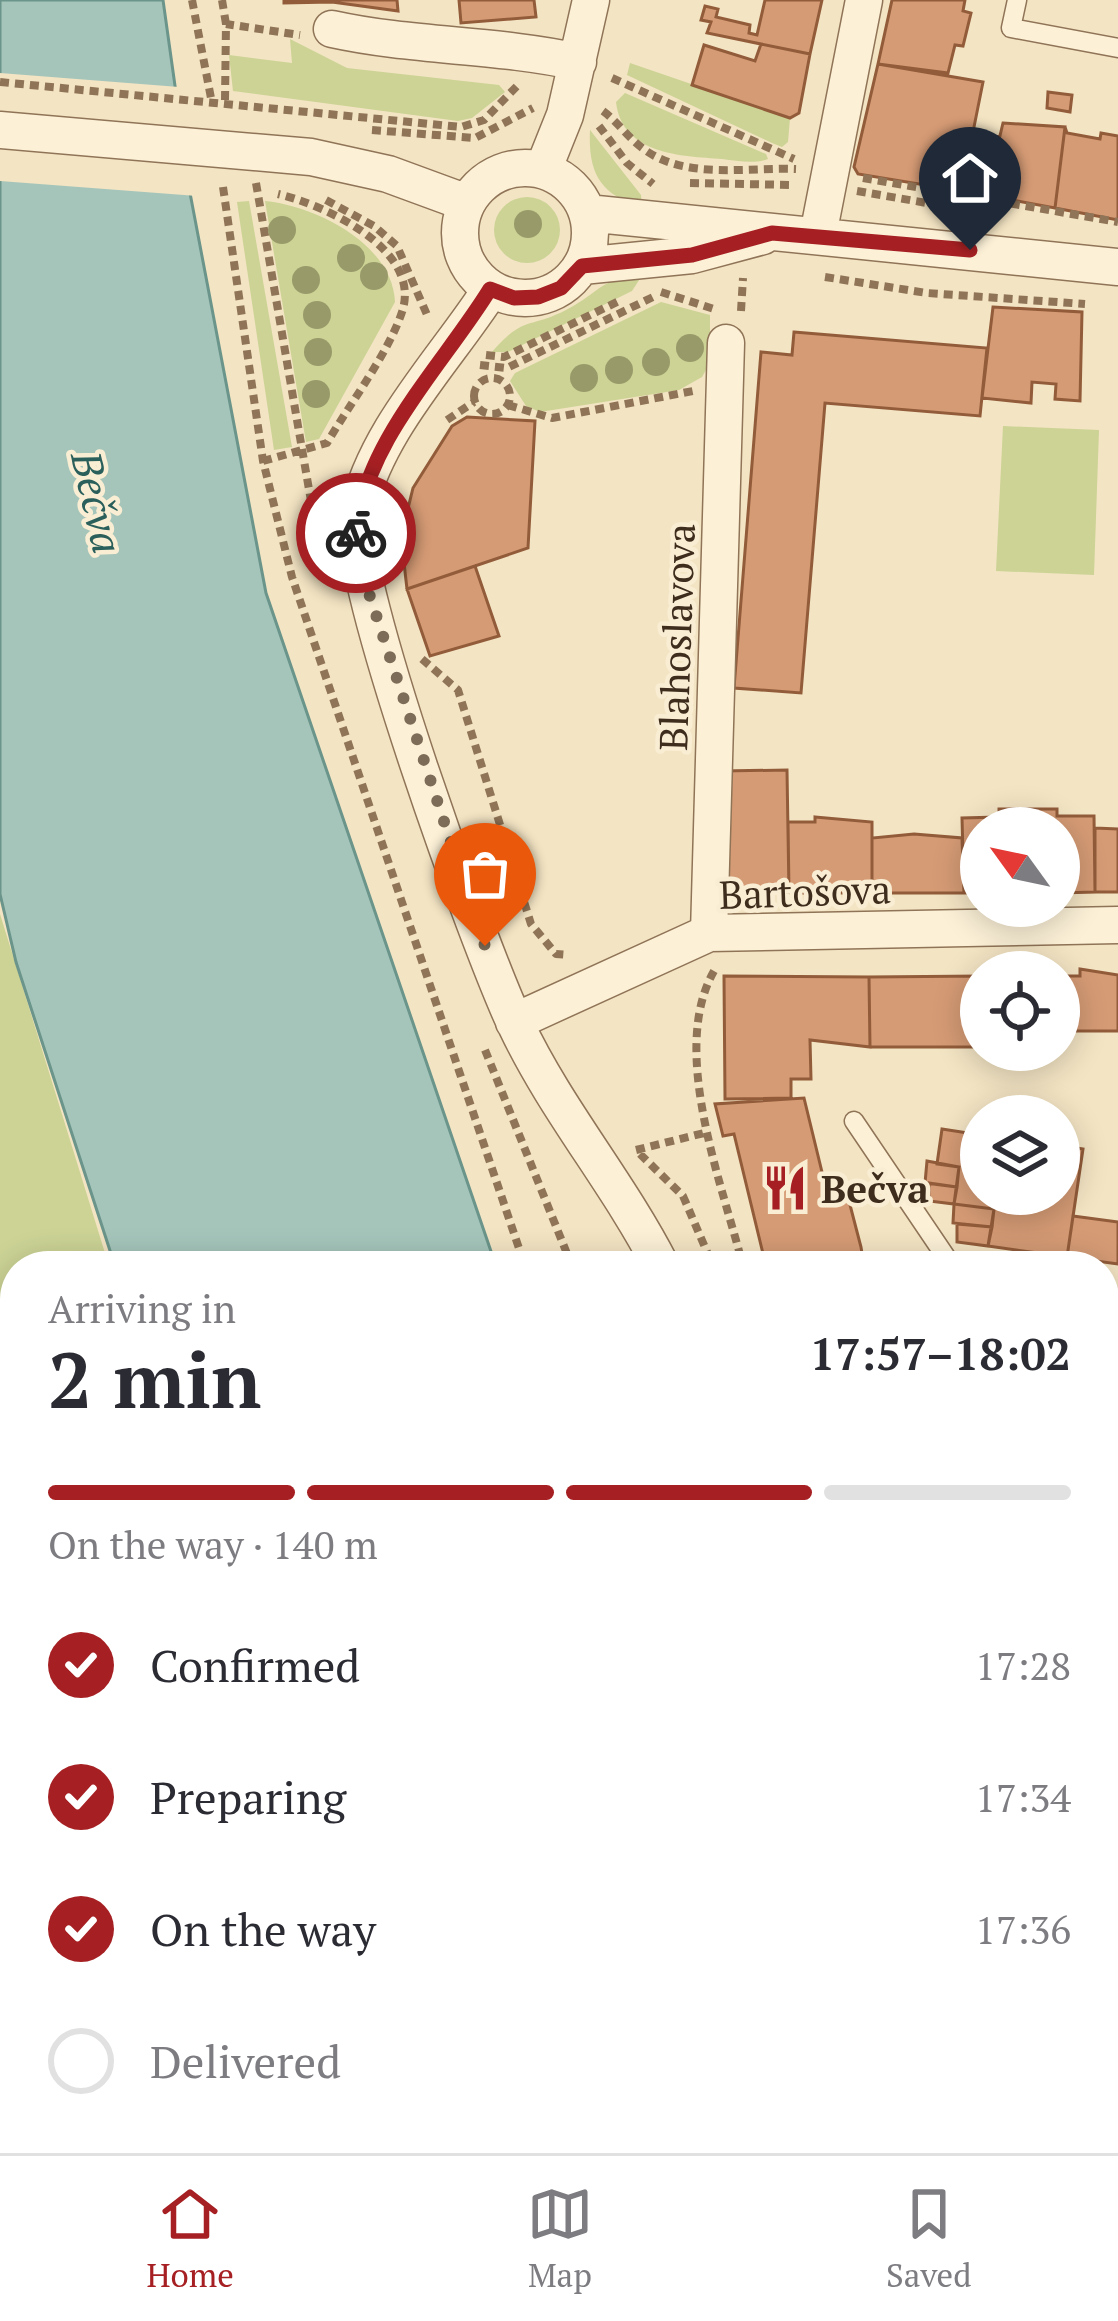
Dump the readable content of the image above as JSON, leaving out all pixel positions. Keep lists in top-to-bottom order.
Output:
{
  "streets": {
    "street": ["Blahoslavova", "Bartošova"]
  },
  "crossings": [
    ["Blahoslavova", "Bartošova"]
  ],
  "water": ["Bečva"],
  "places": {
    "restaurant": ["Bečva"]
  },
  "north": "top left",
  "page": {
    "heading": ["2 min", "Arriving in", "17:57–18:02"],
    "bar": "On the way · 140 m",
    "list": [
      ["Confirmed", "17:28"],
      ["Preparing", "17:34"],
      ["On the way", "17:36"],
      "Delivered"
    ],
    "tabs": ["Home", "Map", "Saved"]
  }
}
